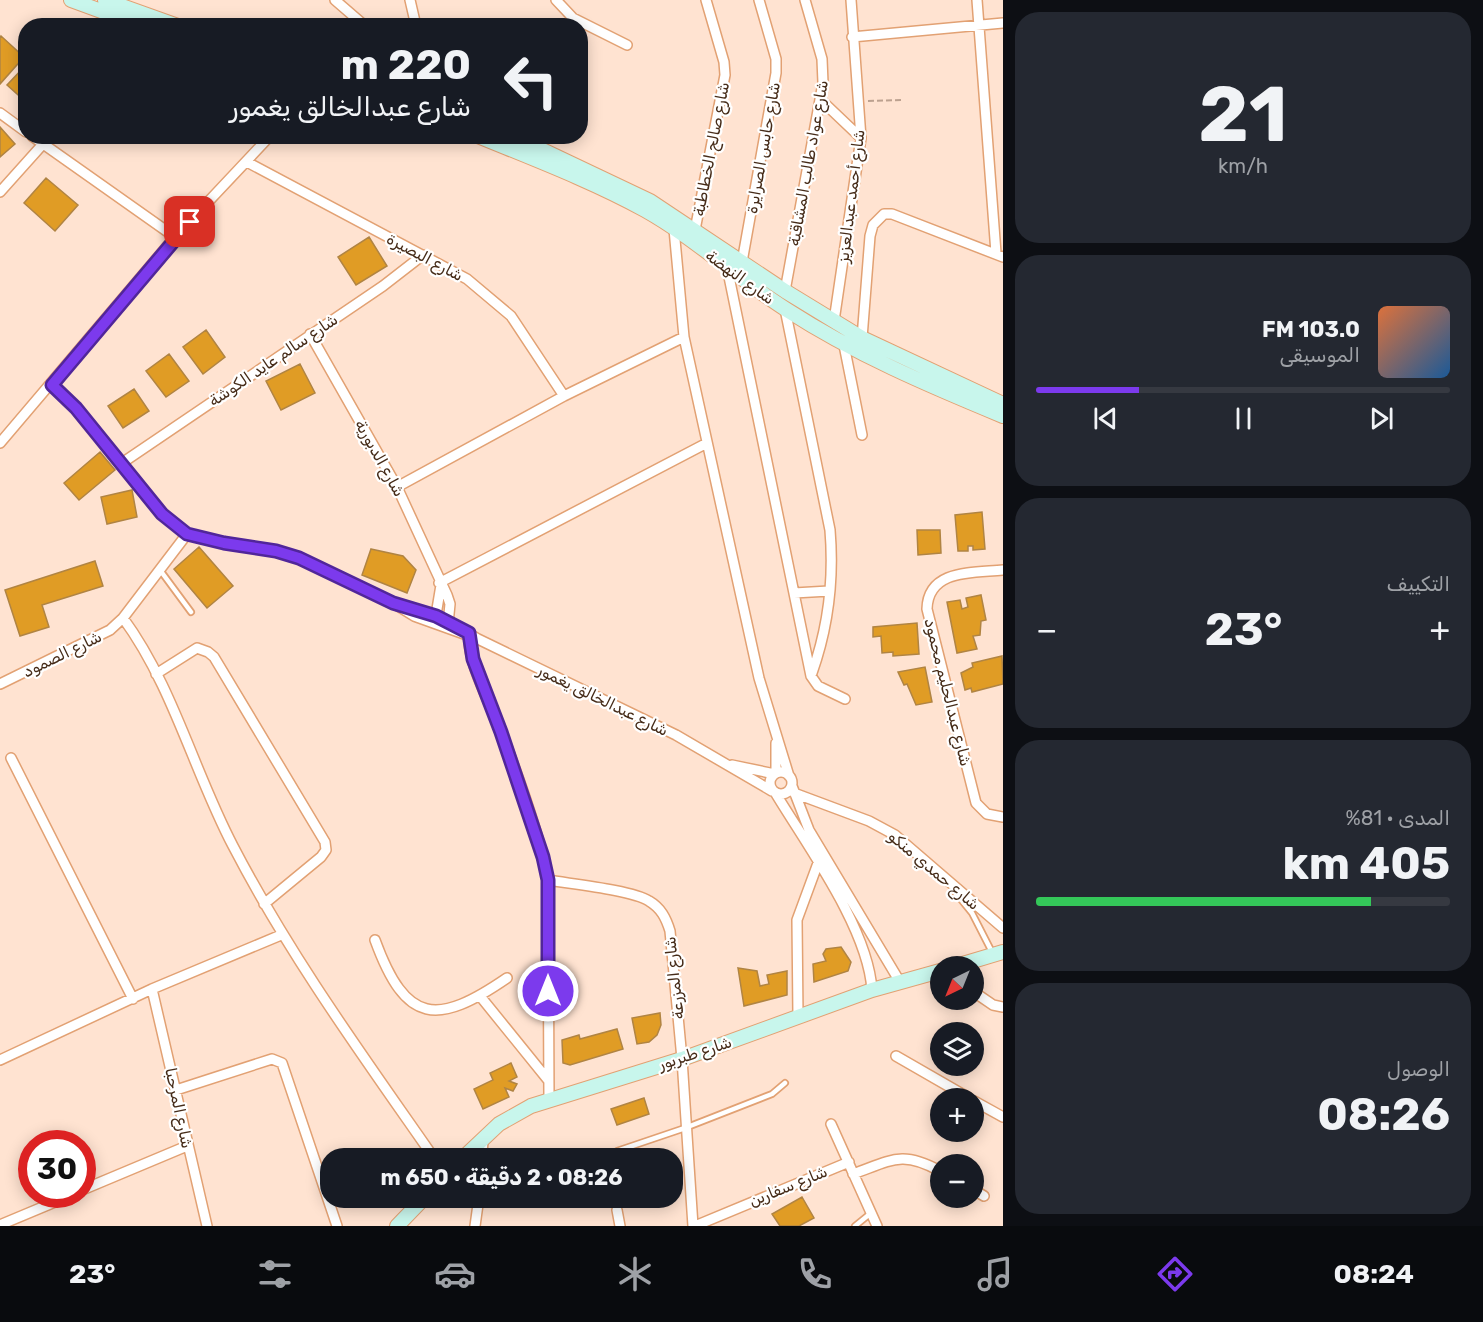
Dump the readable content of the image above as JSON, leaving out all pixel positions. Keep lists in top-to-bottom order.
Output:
{
  "streets": {
    "street": [
      "شارع حابس الصرايرة",
      "شارع صالح الخطاطبة",
      "شارع عواد طالب المشاقبة",
      "شارع أحمد عبدالعزيز",
      "شارع البصيرة",
      "شارع النهضة",
      "شارع سالم عايد الكوشة",
      "شارع الدبورية",
      "شارع الصمود",
      "شارع عبدالحليم محمود",
      "شارع عبدالخالق يغمور",
      "شارع حمدي منكو",
      "شارع المزرعة",
      "شارع طبربور",
      "شارع المرحبا",
      "شارع سفارين"
    ]
  },
  "crossings": [
    ["شارع حابس الصرايرة", "شارع النهضة"],
    ["شارع صالح الخطاطبة", "شارع النهضة"],
    ["شارع عواد طالب المشاقبة", "شارع النهضة"],
    ["شارع أحمد عبدالعزيز", "شارع النهضة"],
    ["شارع البصيرة", "شارع سالم عايد الكوشة"],
    ["شارع سالم عايد الكوشة", "شارع الدبورية"],
    ["شارع سالم عايد الكوشة", "شارع عبدالخالق يغمور"],
    ["شارع الدبورية", "شارع عبدالخالق يغمور"],
    ["شارع الصمود", "شارع عبدالخالق يغمور"],
    ["شارع عبدالخالق يغمور", "شارع حمدي منكو"],
    ["شارع المزرعة", "شارع طبربور"],
    ["شارع المزرعة", "شارع سفارين"]
  ],
  "north": "bottom left",
  "page": {
    "tile": [
      ["21", "km/h"],
      "التكييف",
      ["المدى · 81%", "405 km"],
      ["الوصول", "08:26"]
    ],
    "turn": ["220 m", "شارع عبدالخالق يغمور"],
    "song": ["103.0 FM", "الموسيقى"],
    "heat": ["−", "23°", "+"],
    "map_buttons": ["+", "−"],
    "limit": "30",
    "trip": "08:26 · 2 دقيقة · 650 m",
    "tabs": ["08:24", "23°"]
  }
}
